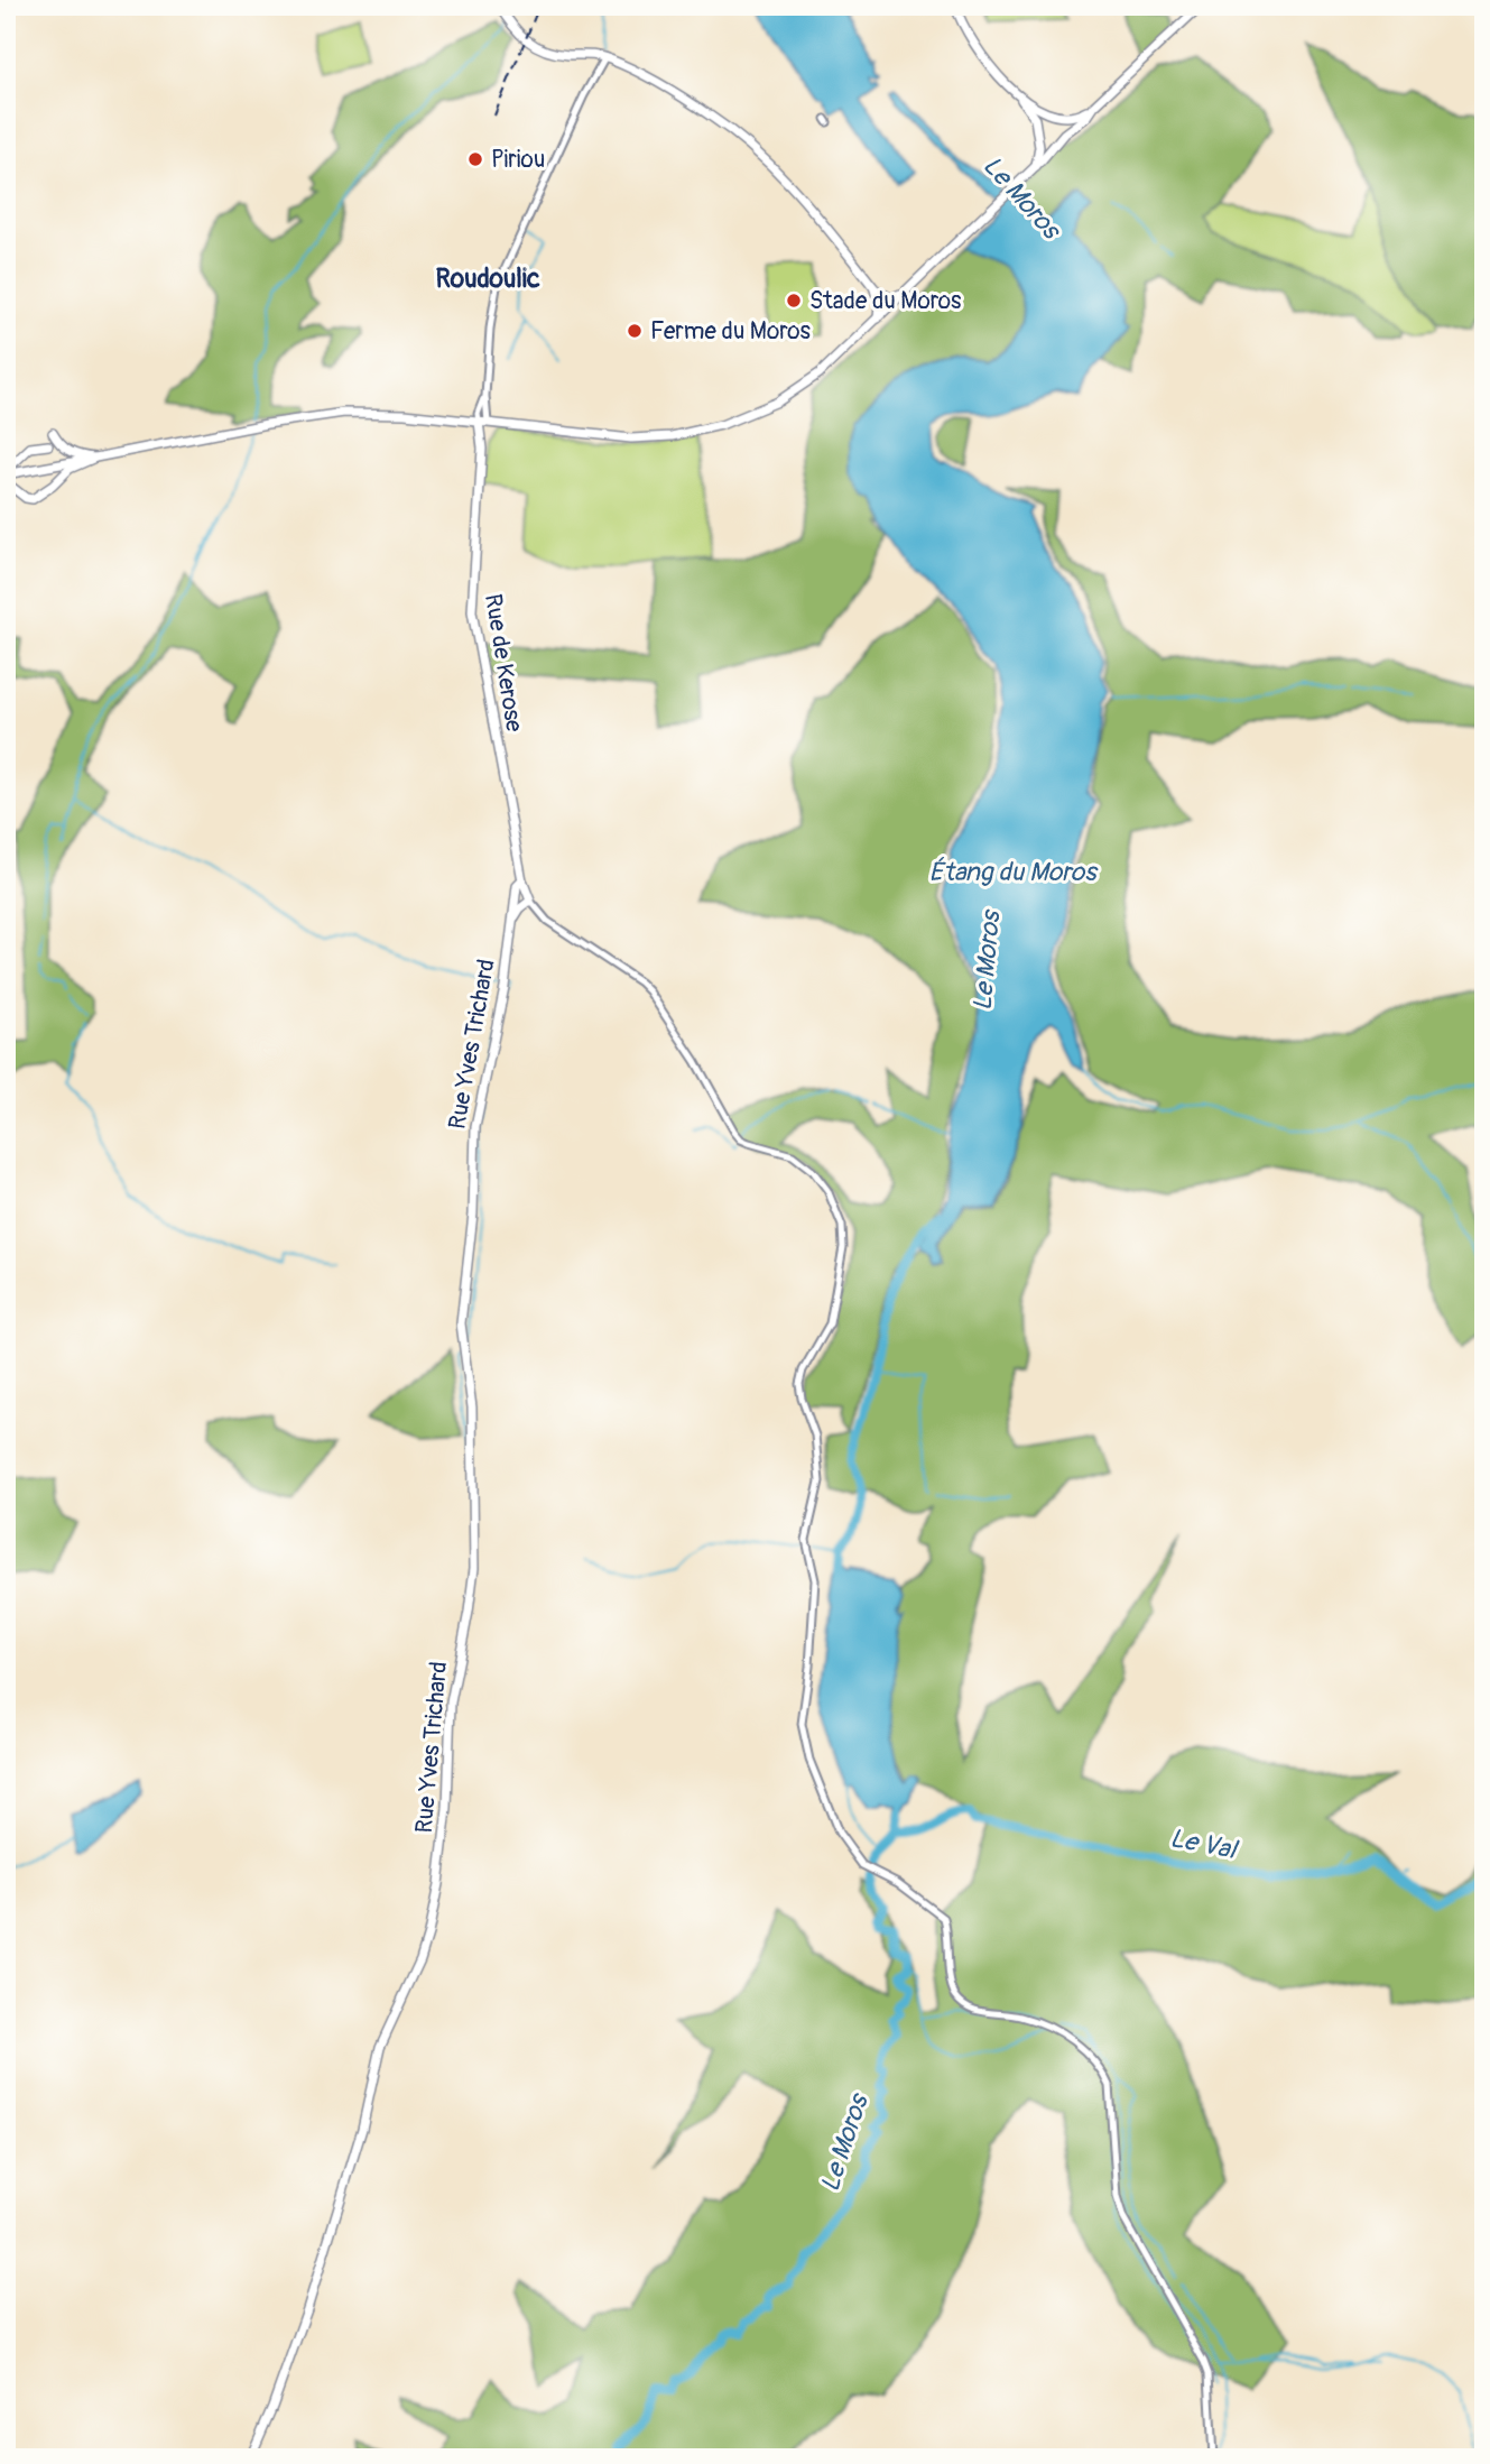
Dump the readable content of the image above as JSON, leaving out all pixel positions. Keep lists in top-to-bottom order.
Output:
{
  "streets": {
    "main road": ["Rue de Kerose", "Rue Yves Trichard"]
  },
  "districts": ["Roudoulic"],
  "water": ["Le Moros", "Étang du Moros", "Le Val"],
  "places": ["Piriou", "Stade du Moros", "Ferme du Moros"]
}
